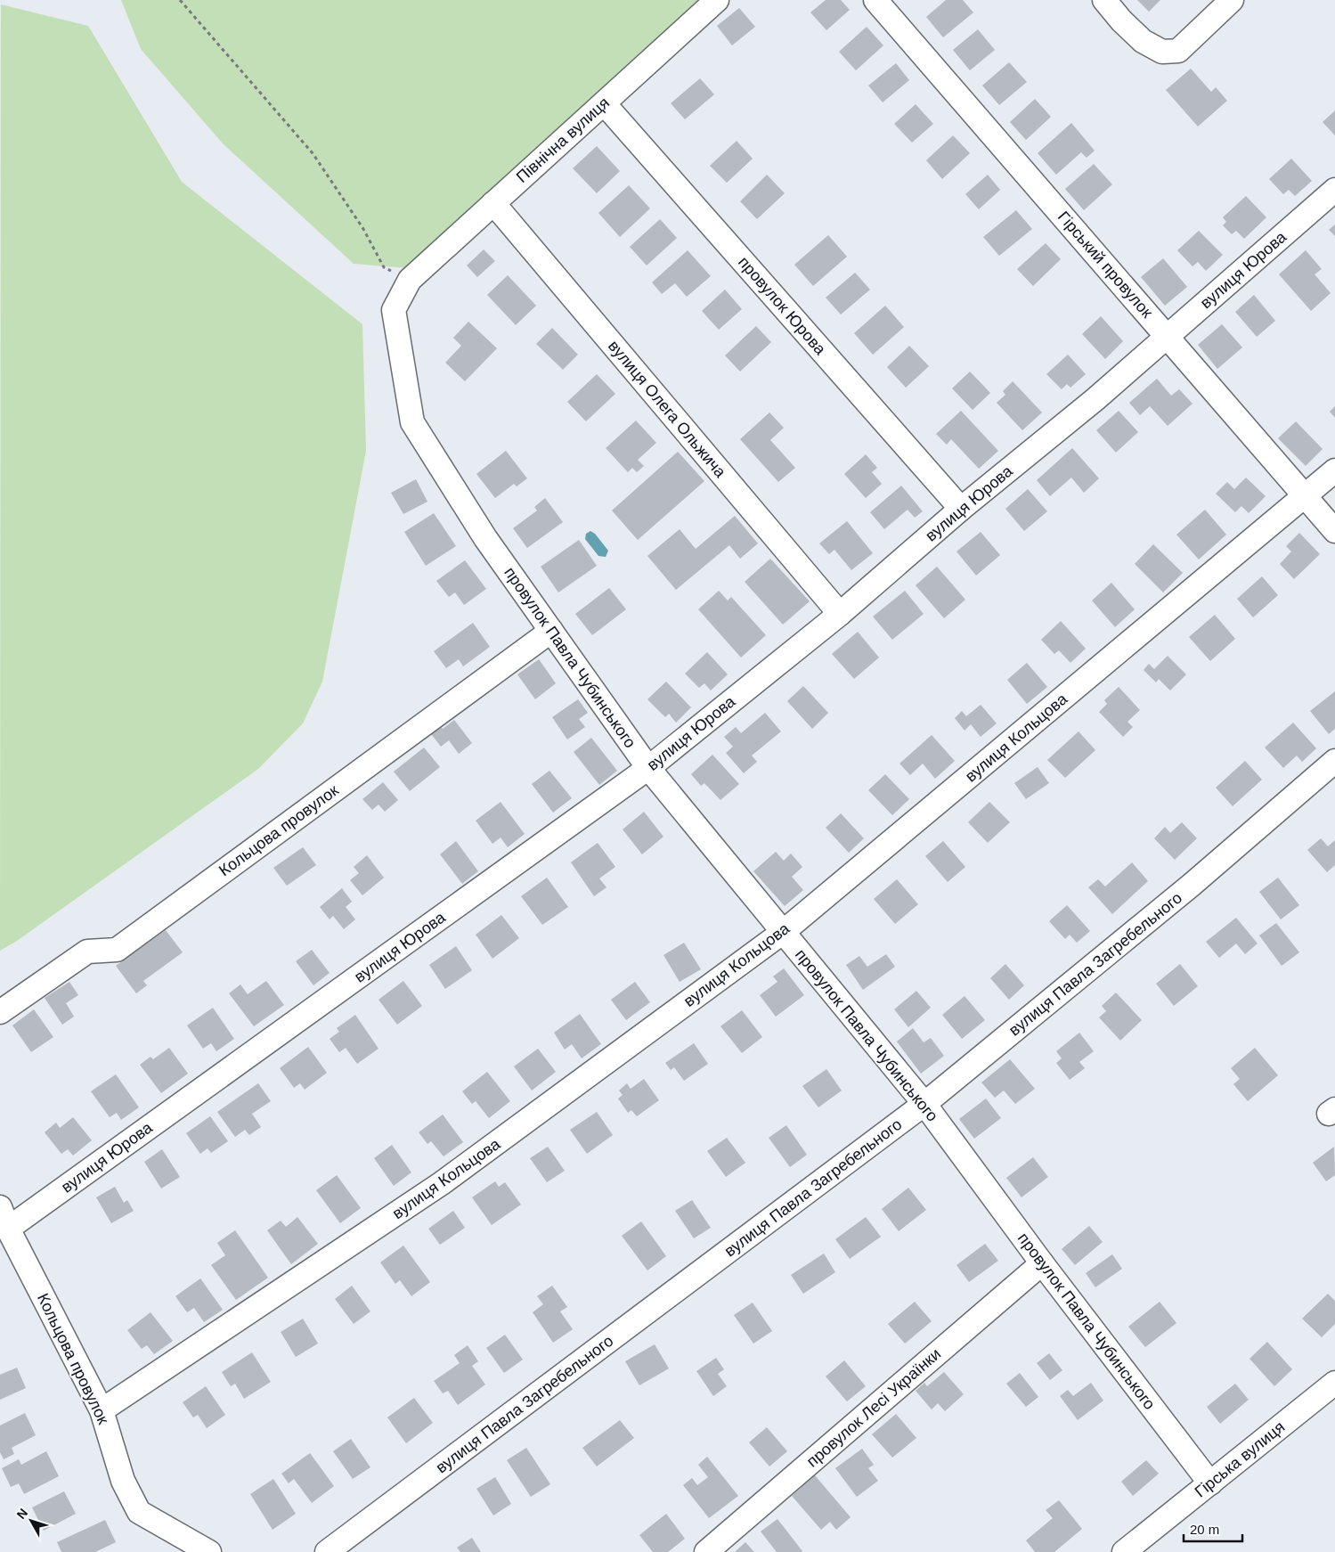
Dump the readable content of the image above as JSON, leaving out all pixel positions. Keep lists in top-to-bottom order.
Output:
{
  "streets": {
    "street": [
      "Північна вулиця",
      "Гірський провулок",
      "вулиця Юрова",
      "провулок Юрова",
      "вулиця Олега Ольжича",
      "провулок Павла Чубинського",
      "вулиця Кольцова",
      "Кольцова провулок",
      "вулиця Павла Загребельного",
      "провулок Лесі Українки",
      "Гірська вулиця"
    ]
  },
  "crossings": [
    ["Північна вулиця", "провулок Юрова"],
    ["Північна вулиця", "вулиця Олега Ольжича"],
    ["Північна вулиця", "провулок Павла Чубинського"],
    ["Гірський провулок", "вулиця Юрова"],
    ["Гірський провулок", "вулиця Кольцова"],
    ["вулиця Юрова", "провулок Юрова"],
    ["вулиця Юрова", "вулиця Олега Ольжича"],
    ["вулиця Юрова", "провулок Павла Чубинського"],
    ["вулиця Юрова", "Кольцова провулок"],
    ["провулок Павла Чубинського", "вулиця Кольцова"],
    ["провулок Павла Чубинського", "Кольцова провулок"],
    ["провулок Павла Чубинського", "вулиця Павла Загребельного"],
    ["провулок Павла Чубинського", "провулок Лесі Українки"],
    ["провулок Павла Чубинського", "Гірська вулиця"],
    ["вулиця Кольцова", "Кольцова провулок"]
  ],
  "scale_bar": "20 m",
  "north": "top left"
}
